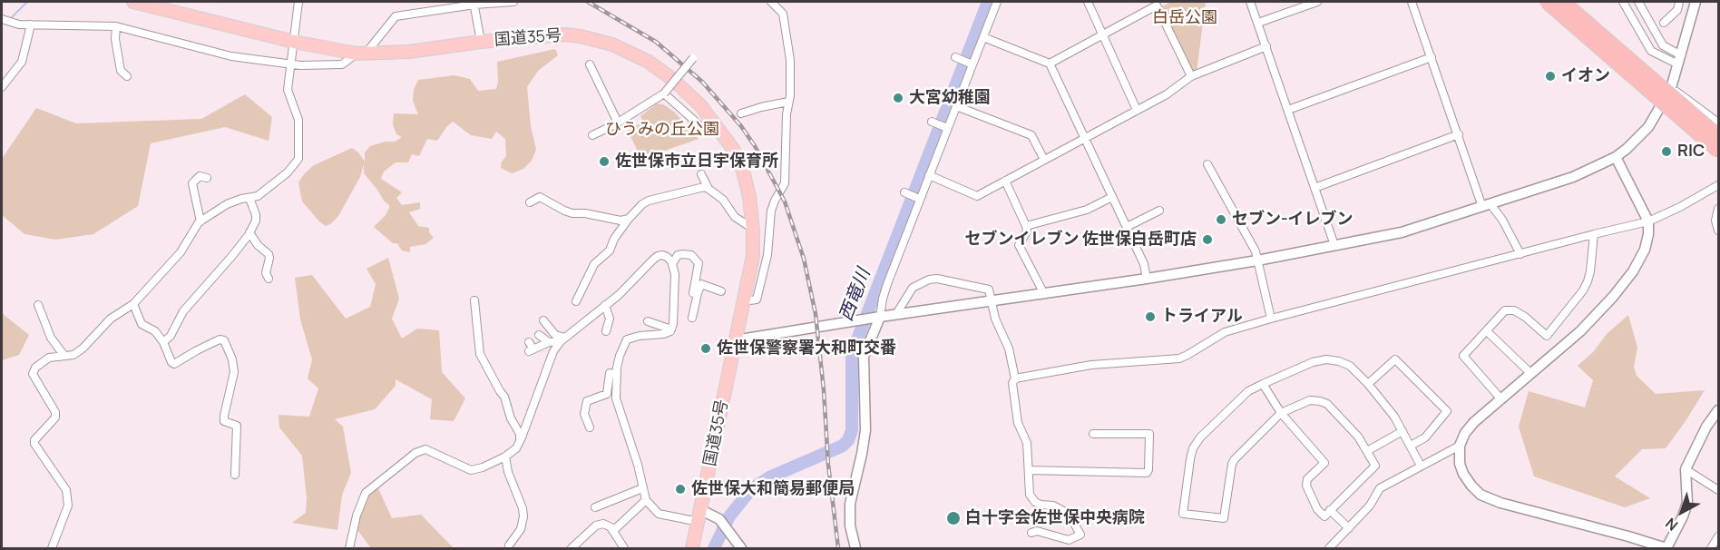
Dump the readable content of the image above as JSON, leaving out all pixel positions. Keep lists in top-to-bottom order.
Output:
{
  "streets": {
    "highway": ["国道35号"]
  },
  "water": ["西竜川"],
  "parks": ["白岳公園", "ひうみの丘公園"],
  "places": [
    "イオン",
    "大宮幼稚園",
    "RIC",
    "佐世保市立日宇保育所",
    "セブン-イレブン",
    "セブンイレブン 佐世保白岳町店",
    "トライアル",
    "佐世保警察署大和町交番",
    "佐世保大和簡易郵便局",
    "白十字会佐世保中央病院"
  ],
  "north": "bottom left"
}
